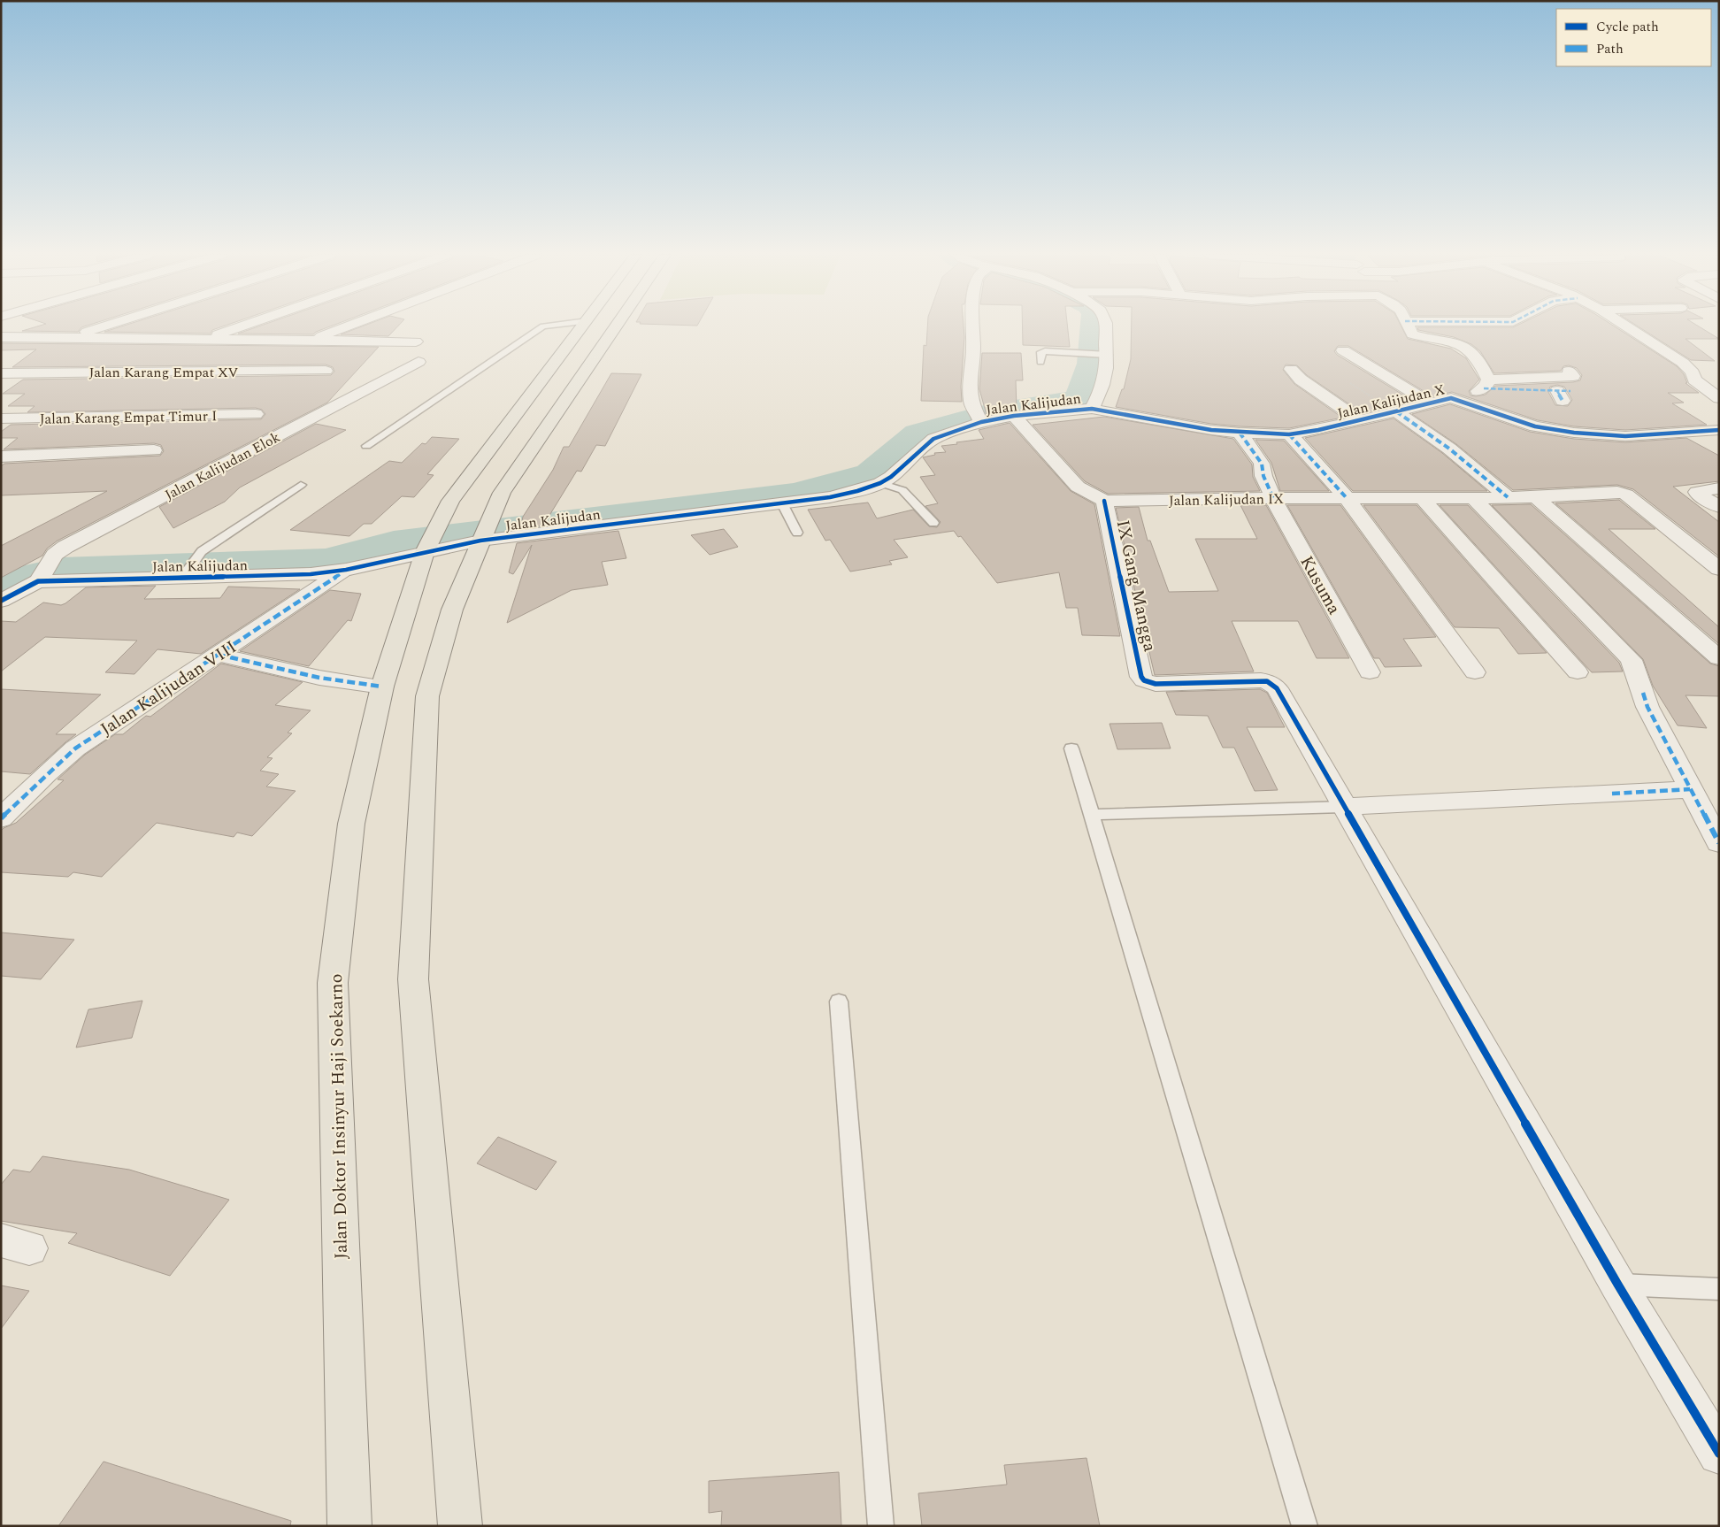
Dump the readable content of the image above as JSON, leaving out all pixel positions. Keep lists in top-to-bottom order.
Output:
{
  "streets": {
    "main road": ["Jalan Doktor Insinyur Haji Soekarno"],
    "street": [
      "Jalan Karang Empat XV",
      "Jalan Kalijudan X",
      "Jalan Kalijudan",
      "Jalan Karang Empat Timur I",
      "Jalan Kalijudan Elok",
      "Jalan Kalijudan IX",
      "Kusuma",
      "IX Gang Mangga",
      "Jalan Kalijudan VIII"
    ]
  },
  "crossings": [
    ["Jalan Kalijudan X", "Jalan Kalijudan"],
    ["Jalan Kalijudan X", "Kusuma"],
    ["Jalan Kalijudan", "Jalan Kalijudan Elok"],
    ["Jalan Kalijudan", "Jalan Kalijudan IX"],
    ["Jalan Kalijudan", "Jalan Kalijudan VIII"],
    ["Jalan Kalijudan", "Jalan Doktor Insinyur Haji Soekarno"],
    ["Jalan Kalijudan IX", "Kusuma"],
    ["Jalan Kalijudan IX", "IX Gang Mangga"]
  ],
  "legend": ["Cycle path", "Path"]
}
